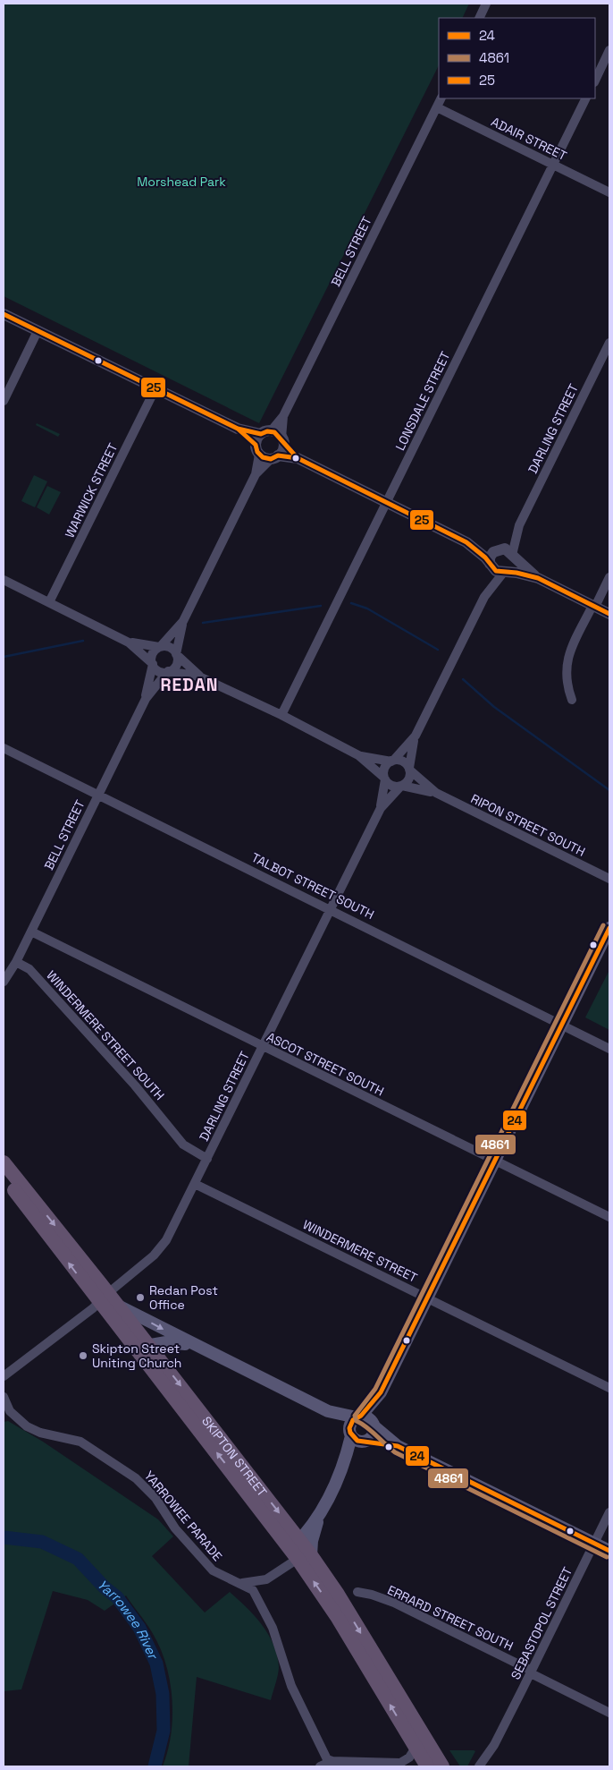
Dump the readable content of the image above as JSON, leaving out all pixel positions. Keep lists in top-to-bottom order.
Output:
{
  "streets": {
    "highway": ["SKIPTON STREET"],
    "street": [
      "ADAIR STREET",
      "BELL STREET",
      "LONSDALE STREET",
      "DARLING STREET",
      "WARWICK STREET",
      "RIPON STREET SOUTH",
      "TALBOT STREET SOUTH",
      "WINDERMERE STREET SOUTH",
      "ASCOT STREET SOUTH",
      "WINDERMERE STREET",
      "YARROWEE PARADE",
      "ERRARD STREET SOUTH",
      "SEBASTOPOL STREET"
    ]
  },
  "crossings": [
    ["ADAIR STREET", "BELL STREET"],
    ["ADAIR STREET", "LONSDALE STREET"],
    ["BELL STREET", "TALBOT STREET SOUTH"],
    ["BELL STREET", "WINDERMERE STREET SOUTH"],
    ["BELL STREET", "ASCOT STREET SOUTH"],
    ["DARLING STREET", "RIPON STREET SOUTH"],
    ["DARLING STREET", "TALBOT STREET SOUTH"],
    ["DARLING STREET", "WINDERMERE STREET SOUTH"],
    ["DARLING STREET", "ASCOT STREET SOUTH"],
    ["DARLING STREET", "WINDERMERE STREET"],
    ["DARLING STREET", "SKIPTON STREET"],
    ["SKIPTON STREET", "YARROWEE PARADE"],
    ["ERRARD STREET SOUTH", "SEBASTOPOL STREET"]
  ],
  "districts": ["REDAN"],
  "water": ["Yarrowee River"],
  "parks": ["Morshead Park"],
  "places": ["Redan Post Office", "Skipton Street Uniting Church"],
  "lines": ["transit line 25", "transit line 4861", "transit line 24"],
  "legend": ["24", "4861", "25"]
}
